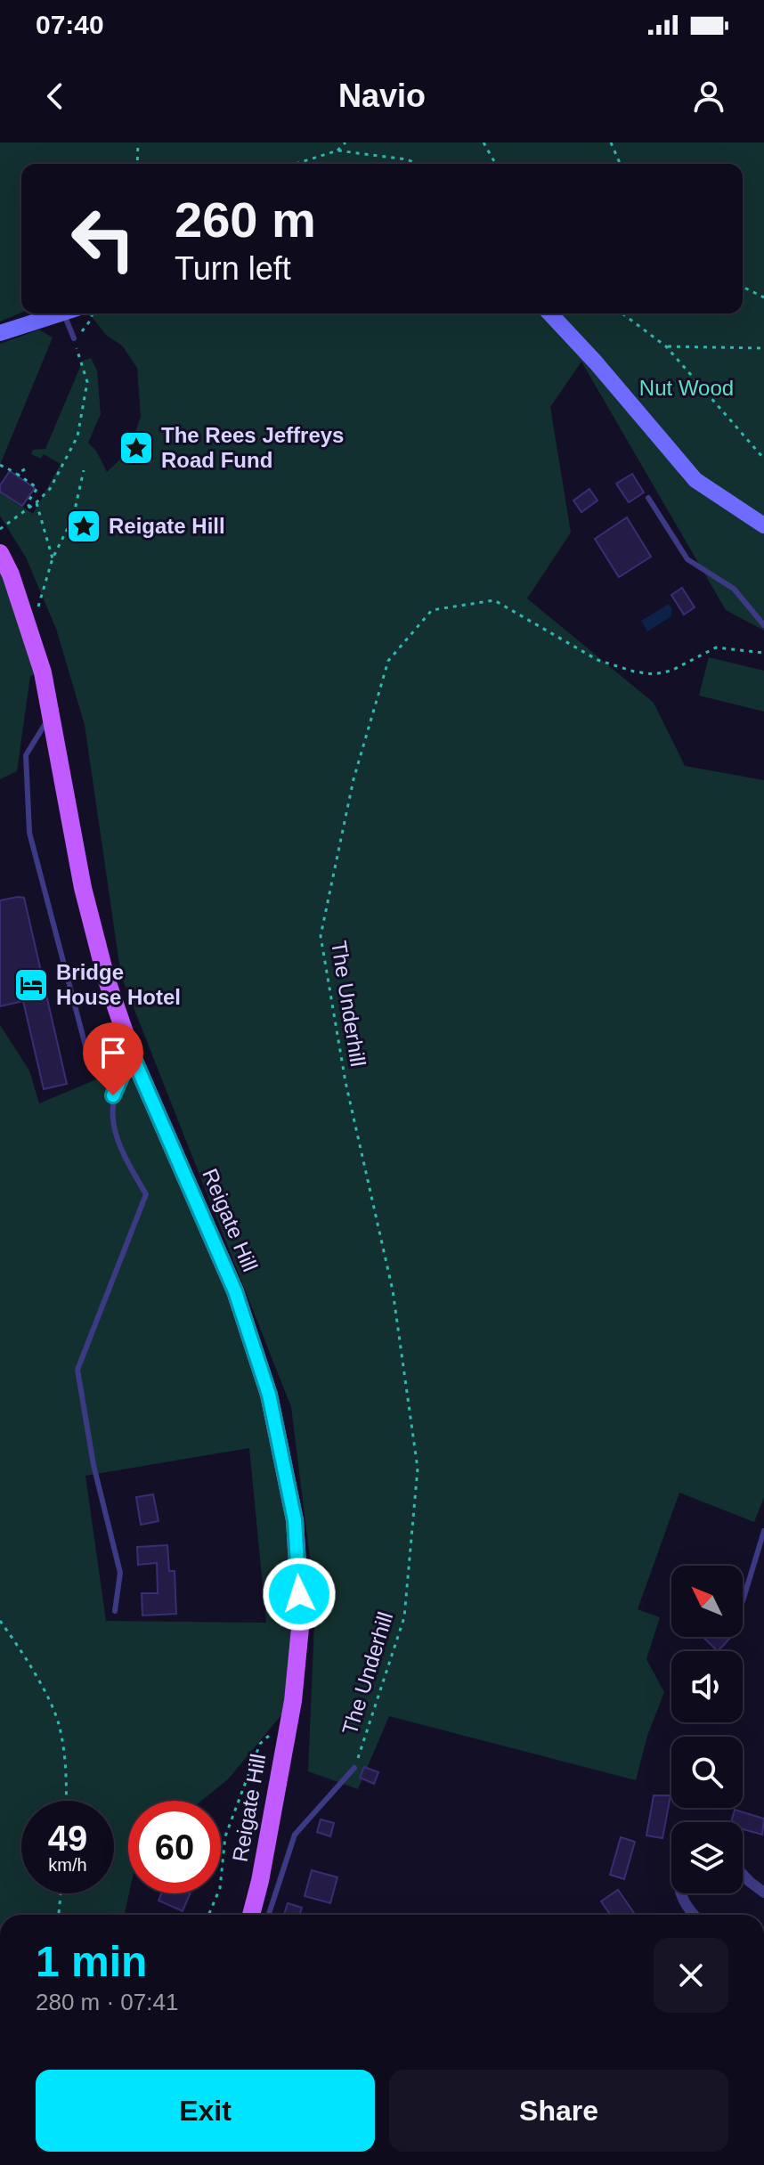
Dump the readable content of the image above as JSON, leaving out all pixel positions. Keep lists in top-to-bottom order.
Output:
{
  "streets": {
    "main road": ["Reigate Hill"],
    "path": ["The Underhill"]
  },
  "parks": ["Nut Wood"],
  "places": {
    "place": ["The Rees Jeffreys Road Fund", "Reigate Hill"],
    "hotel": ["Bridge House Hotel"]
  },
  "north": "top left",
  "page": {
    "status": "07:40",
    "header": "Navio",
    "turn": ["260 m", "Turn left"],
    "speed": "49 km/h",
    "limit": "60",
    "heading": ["1 min", "280 m · 07:41"],
    "buttons": ["Exit", "Share"]
  }
}
